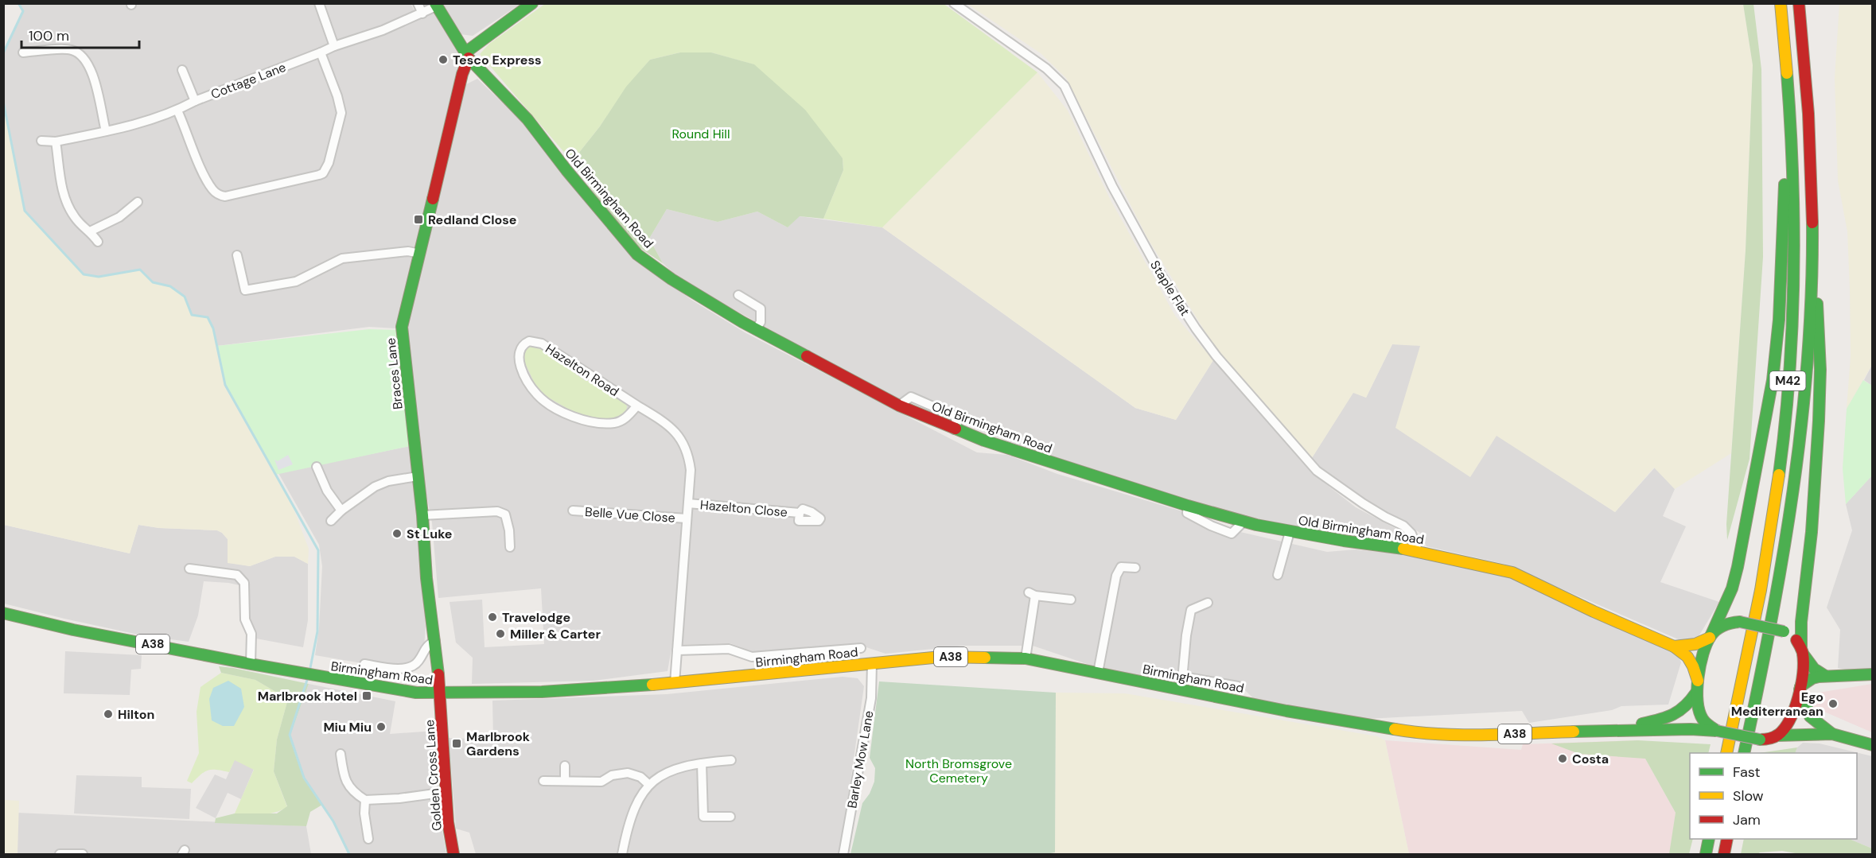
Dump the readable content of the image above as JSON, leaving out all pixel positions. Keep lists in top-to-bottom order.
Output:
{
  "streets": {
    "main road": [
      "Old Birmingham Road",
      "Braces Lane",
      "M42",
      "A38",
      "Birmingham Road",
      "Golden Cross Lane"
    ],
    "street": [
      "Cottage Lane",
      "Staple Flat",
      "Hazelton Road",
      "Hazelton Close",
      "Belle Vue Close",
      "Barley Mow Lane"
    ]
  },
  "crossings": [
    ["Cottage Lane", "Old Birmingham Road"],
    ["Old Birmingham Road", "Staple Flat"],
    ["Old Birmingham Road", "Braces Lane"],
    ["Old Birmingham Road", "M42"],
    ["Old Birmingham Road", "Birmingham Road"],
    ["Hazelton Road", "Hazelton Close"],
    ["Hazelton Road", "Belle Vue Close"],
    ["Hazelton Road", "Birmingham Road"],
    ["Braces Lane", "Birmingham Road"],
    ["Braces Lane", "Golden Cross Lane"],
    ["M42", "Birmingham Road"],
    ["Birmingham Road", "Barley Mow Lane"],
    ["Birmingham Road", "Golden Cross Lane"]
  ],
  "parks": ["Round Hill", "North Bromsgrove Cemetery"],
  "places": {
    "other": [
      "Tesco Express",
      "St Luke",
      "Travelodge",
      "Miller & Carter",
      "Ego Mediterranean",
      "Hilton",
      "Miu Miu",
      "Costa"
    ],
    "transit": ["Redland Close", "Marlbrook Hotel", "Marlbrook Gardens"]
  },
  "legend": ["Fast", "Slow", "Jam"],
  "scale_bar": "100 m"
}
